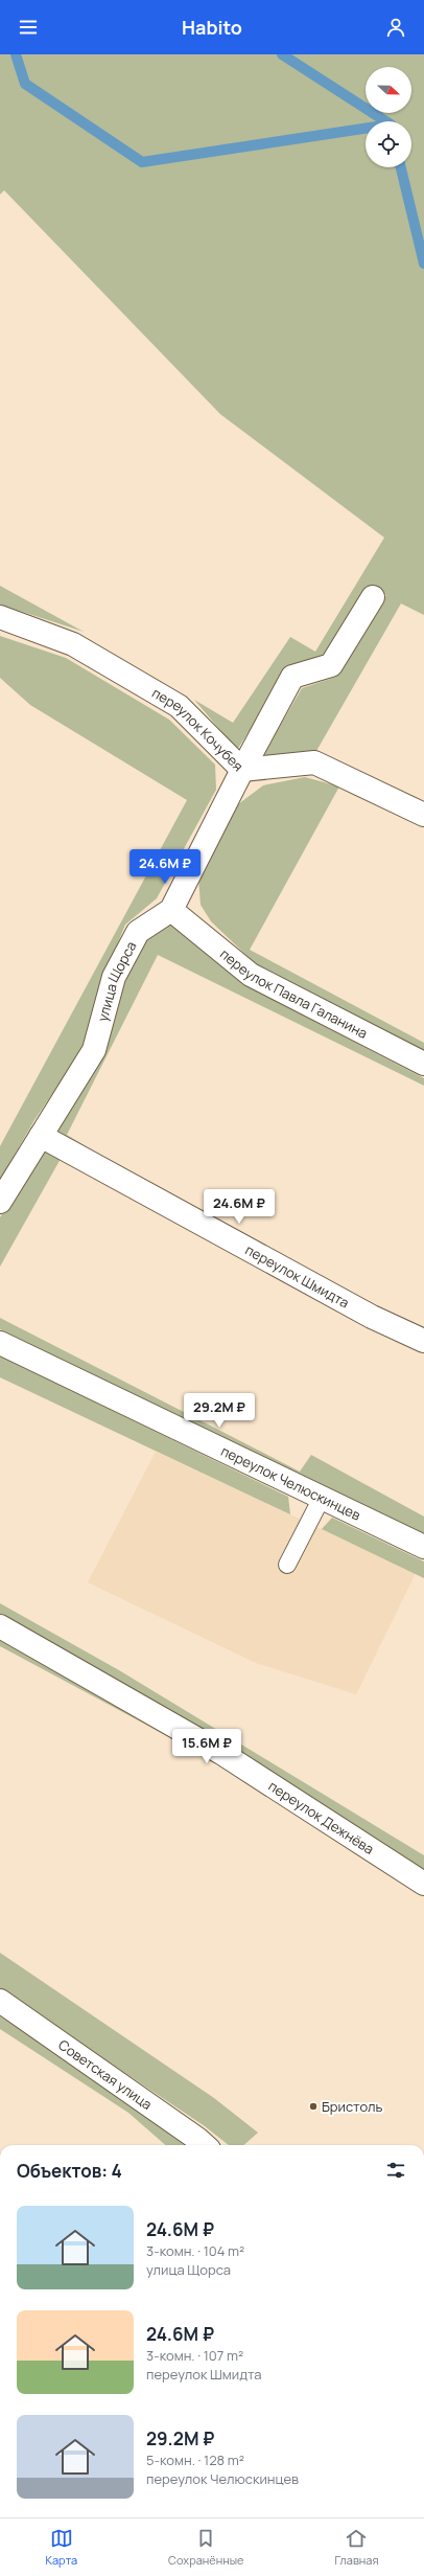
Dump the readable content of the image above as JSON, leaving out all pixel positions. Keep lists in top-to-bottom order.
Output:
{
  "streets": {
    "street": [
      "переулок Кочубея",
      "улица Щорса",
      "переулок Павла Галанина",
      "переулок Шмидта",
      "переулок Челюскинцев",
      "переулок Дежнёва",
      "Советская улица"
    ]
  },
  "crossings": [
    ["переулок Кочубея", "улица Щорса"],
    ["улица Щорса", "переулок Павла Галанина"],
    ["улица Щорса", "переулок Шмидта"]
  ],
  "places": ["Бристоль"],
  "north": "right",
  "page": {
    "header": "Habito",
    "price": [
      "24.6M ₽",
      "24.6M ₽",
      "29.2M ₽",
      "15.6M ₽"
    ],
    "heading": "Объектов: 4",
    "list": [
      {
        "name": "24.6M ₽",
        "note": "3-комн. · 104 m² · улица Щорса"
      },
      {
        "name": "24.6M ₽",
        "note": "3-комн. · 107 m² · переулок Шмидта"
      },
      {
        "name": "29.2M ₽",
        "note": "5-комн. · 128 m² · переулок Челюскинцев"
      }
    ],
    "tabs": ["Карта", "Сохранённые", "Главная"]
  }
}
